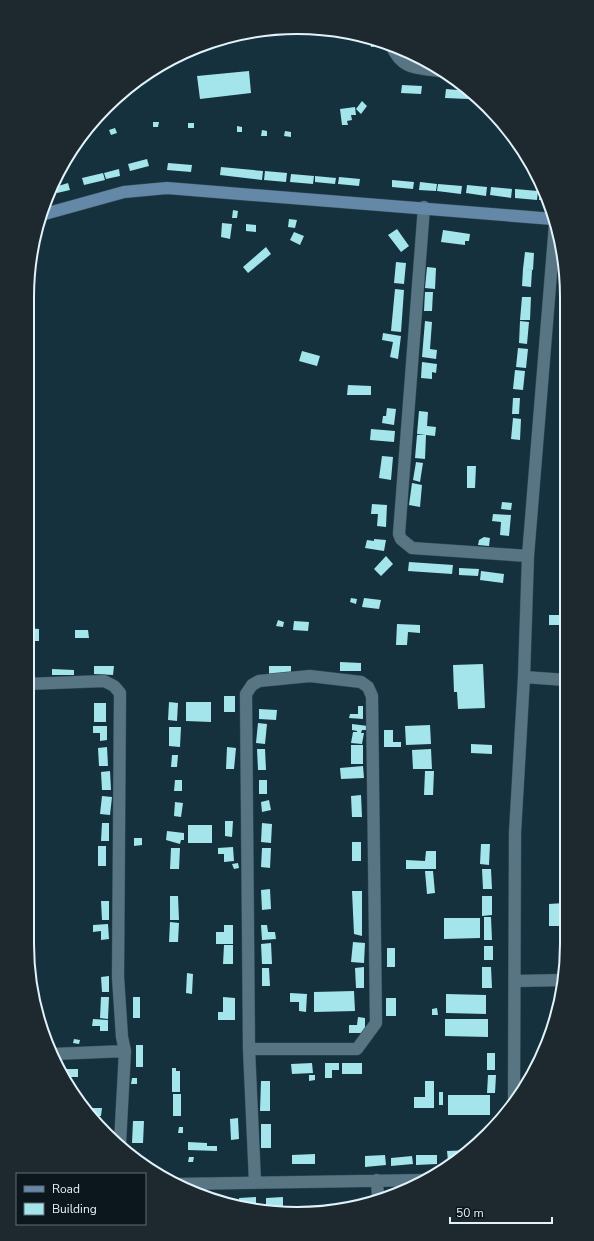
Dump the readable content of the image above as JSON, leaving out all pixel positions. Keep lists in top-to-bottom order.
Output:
{
  "legend": ["Road", "Building"],
  "scale_bar": "50 m"
}
